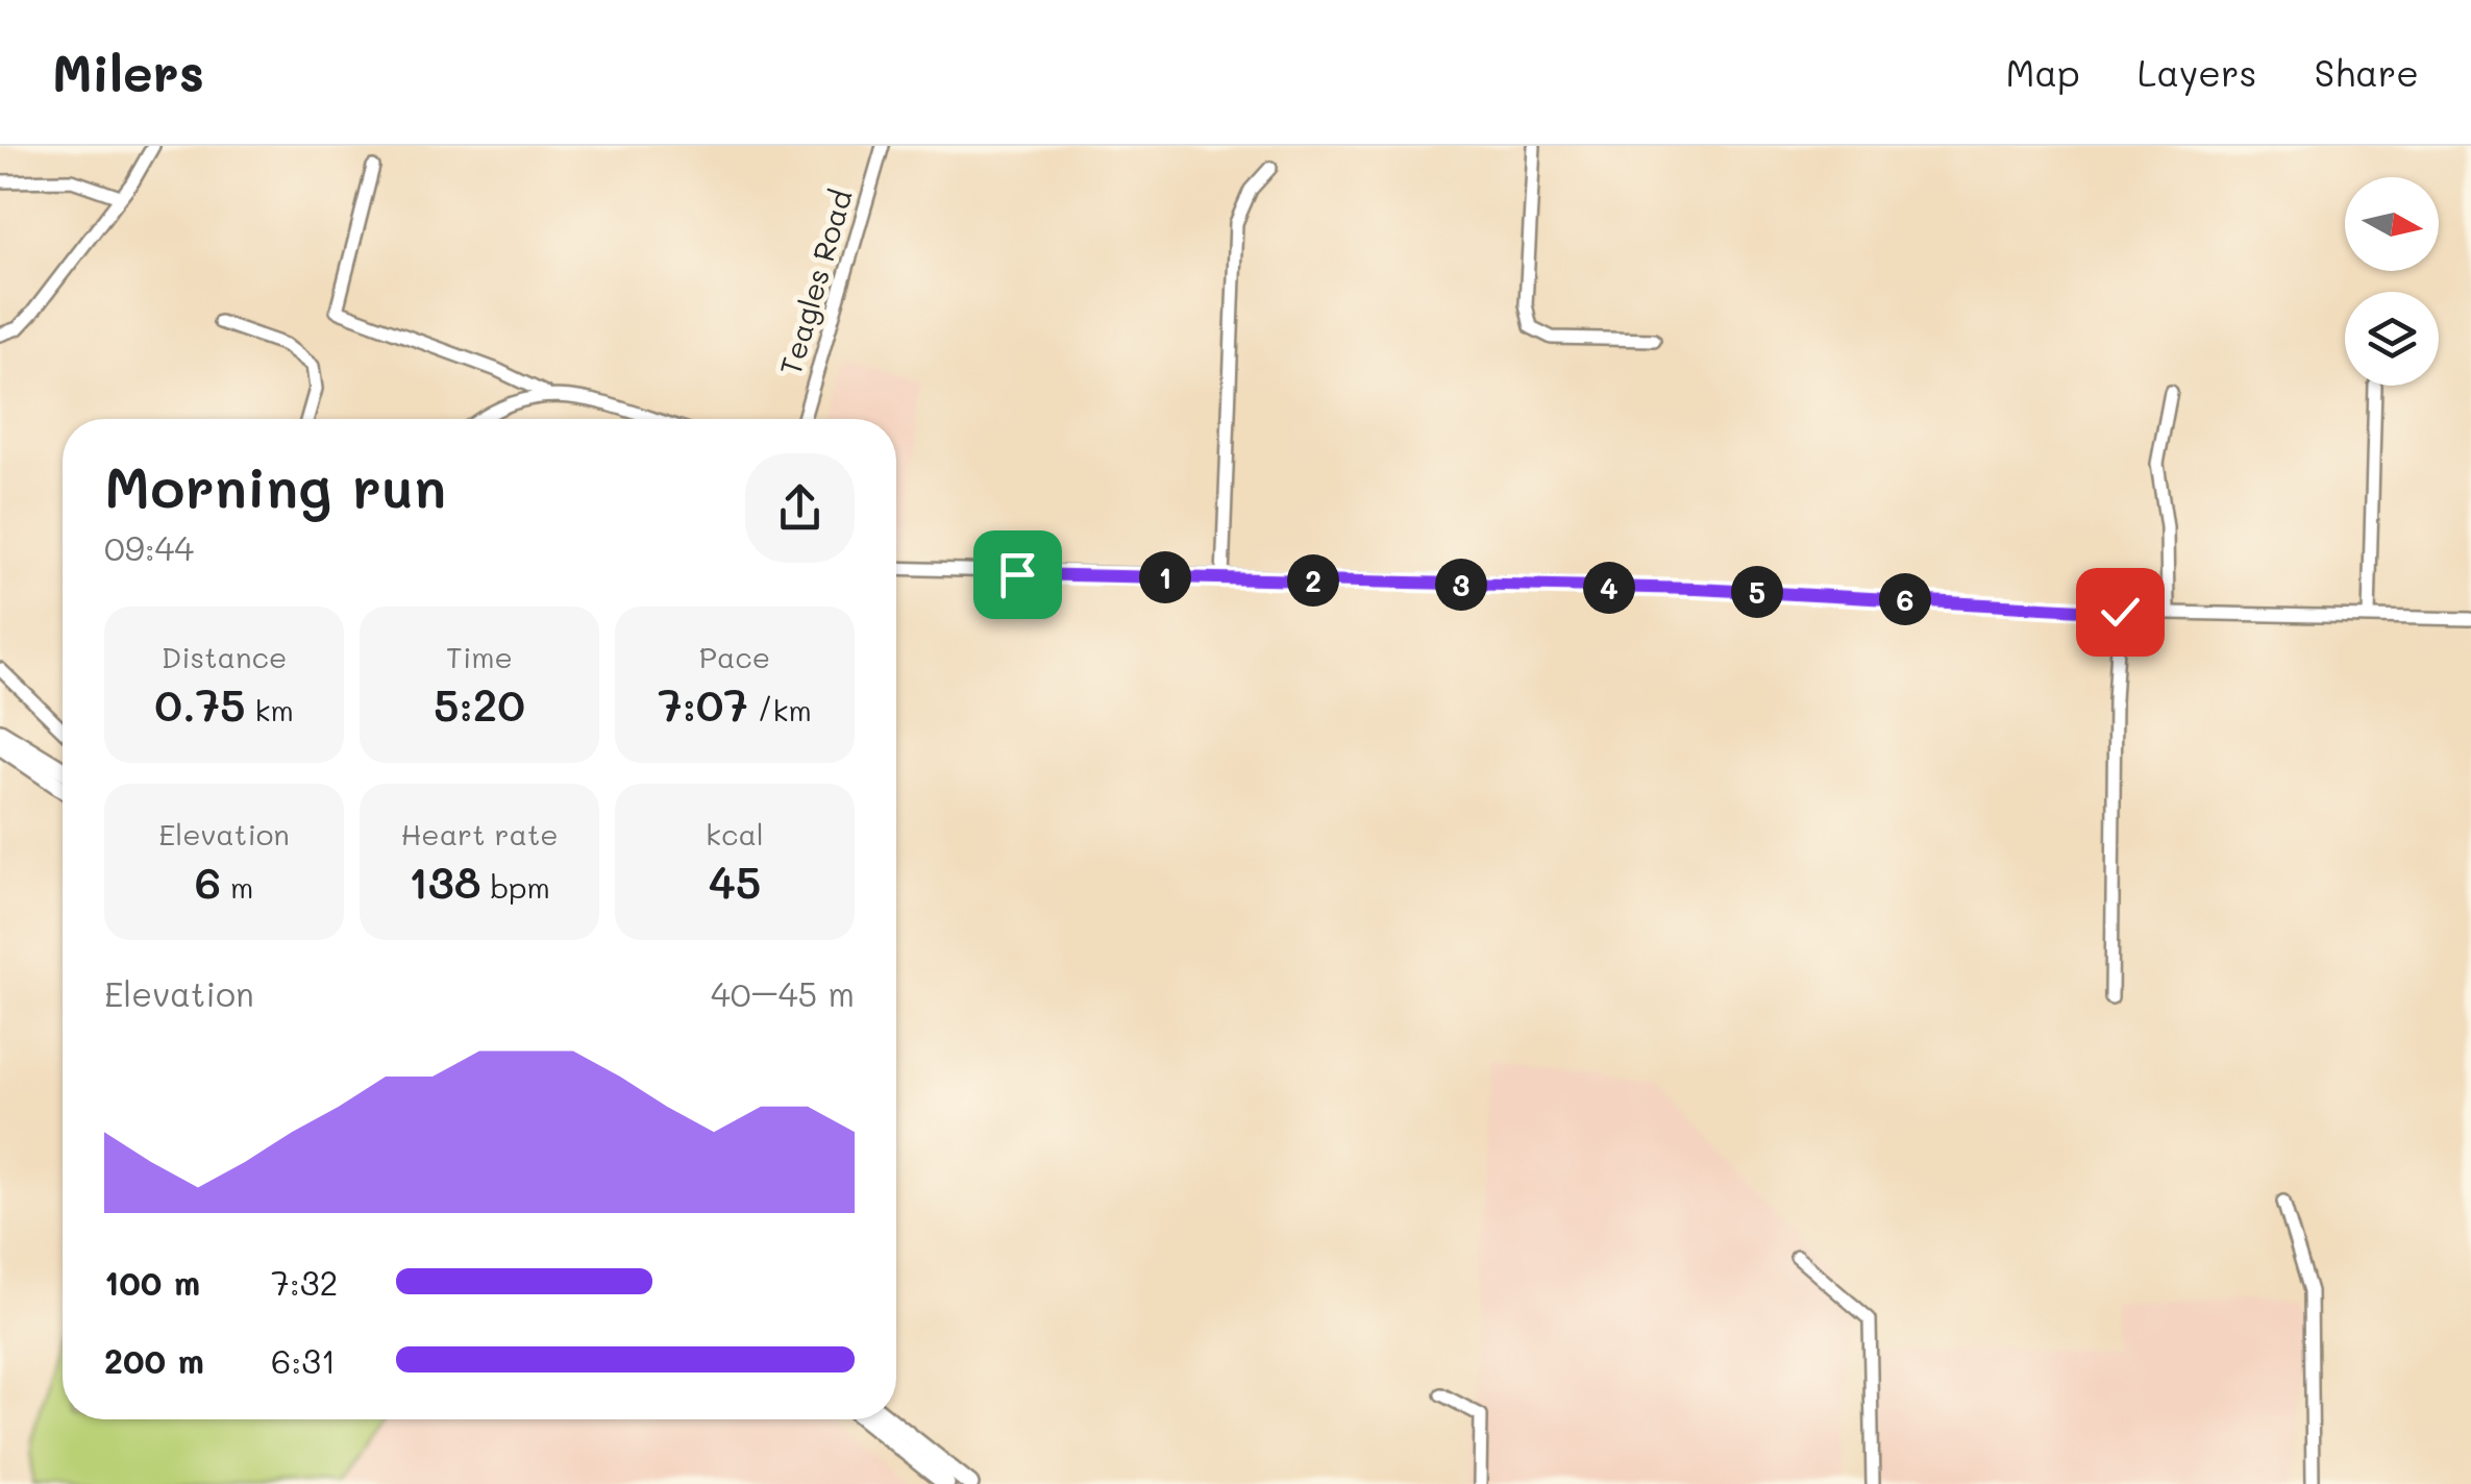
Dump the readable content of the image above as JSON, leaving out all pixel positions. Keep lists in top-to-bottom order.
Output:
{
  "streets": {
    "street": ["Teagles Road"]
  },
  "north": "right",
  "page": {
    "header": "Milers",
    "nav": ["Map", "Layers", "Share"],
    "heading": ["Morning run", "09:44"],
    "pins": [
      "1",
      "2",
      "3",
      "4",
      "5",
      "6"
    ],
    "stats": [
      ["Distance", "0.75 km"],
      ["Time", "5:20"],
      ["Pace", "7:07 /km"],
      ["Elevation", "6 m"],
      ["Heart rate", "138 bpm"],
      ["kcal", "45"]
    ],
    "chart": ["Elevation", "40–45 m"],
    "list": [
      {
        "name": "100 m",
        "note": "7:32"
      },
      {
        "name": "200 m",
        "note": "6:31"
      }
    ]
  }
}
